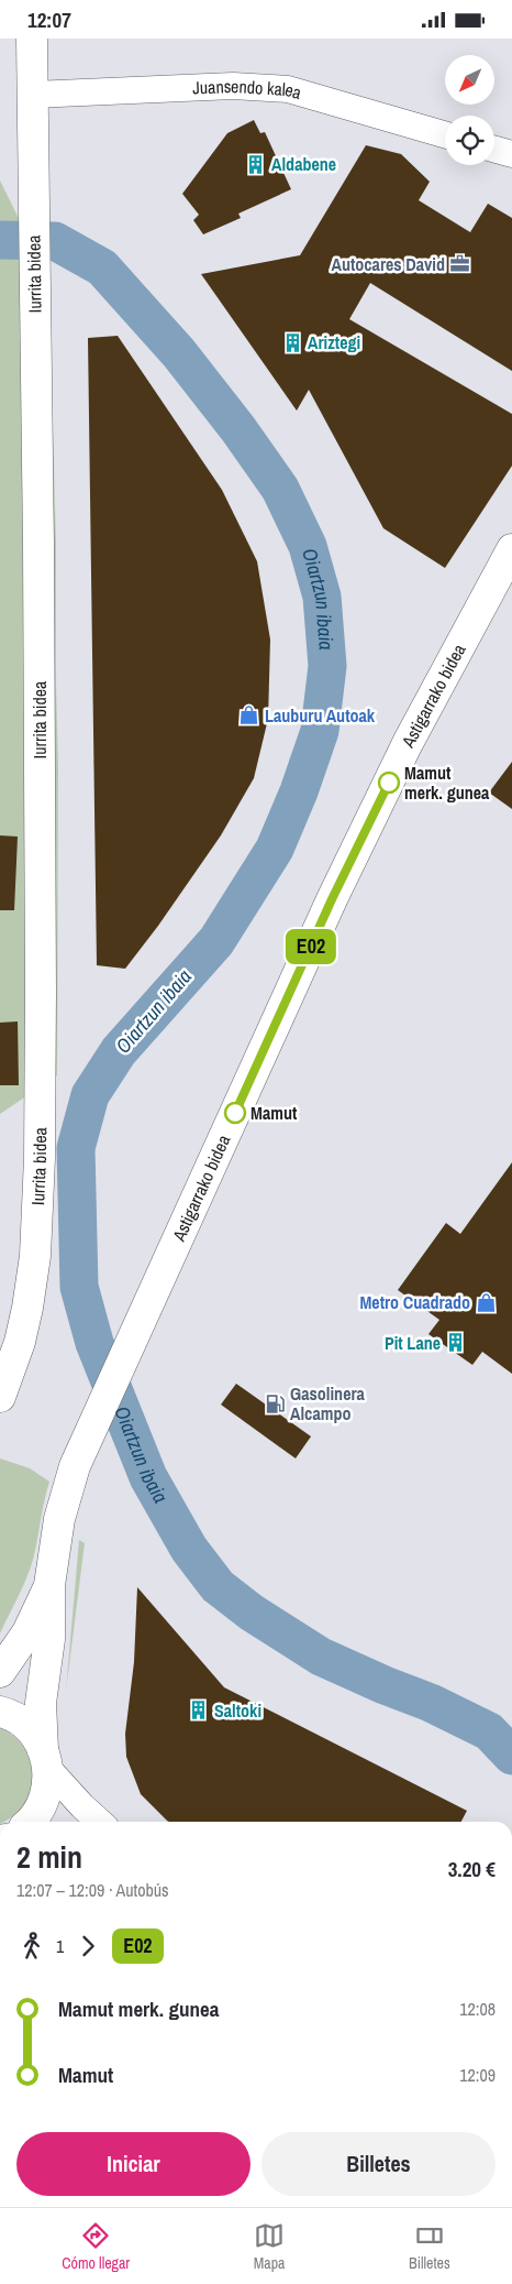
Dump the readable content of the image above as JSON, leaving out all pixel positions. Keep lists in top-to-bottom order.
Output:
{
  "streets": {
    "main road": ["Iurrita bidea", "Astigarrako bidea"],
    "street": ["Juansendo kalea"]
  },
  "crossings": [
    ["Juansendo kalea", "Iurrita bidea"]
  ],
  "water": ["Oiartzun ibaia"],
  "places": {
    "building": [
      "Aldabene",
      "Ariztegi",
      "Pit Lane",
      "Saltoki"
    ],
    "office": ["Autocares David"],
    "shop": ["Lauburu Autoak", "Metro Cuadrado"],
    "other": ["Mamut merk. gunea", "Mamut"],
    "fuel station": ["Gasolinera Alcampo"]
  },
  "lines": ["bus line E02"],
  "north": "bottom left",
  "page": {
    "status": "12:07",
    "on_map": "E02",
    "heading": ["2 min", "12:07 – 12:09 · Autobús", "3.20 €"],
    "legs": ["1", "E02"],
    "list": [
      {
        "name": "Mamut merk. gunea",
        "value": "12:08"
      },
      {
        "name": "Mamut",
        "value": "12:09"
      }
    ],
    "buttons": ["Iniciar", "Billetes"],
    "tabs": ["Cómo llegar", "Mapa", "Billetes"]
  }
}
